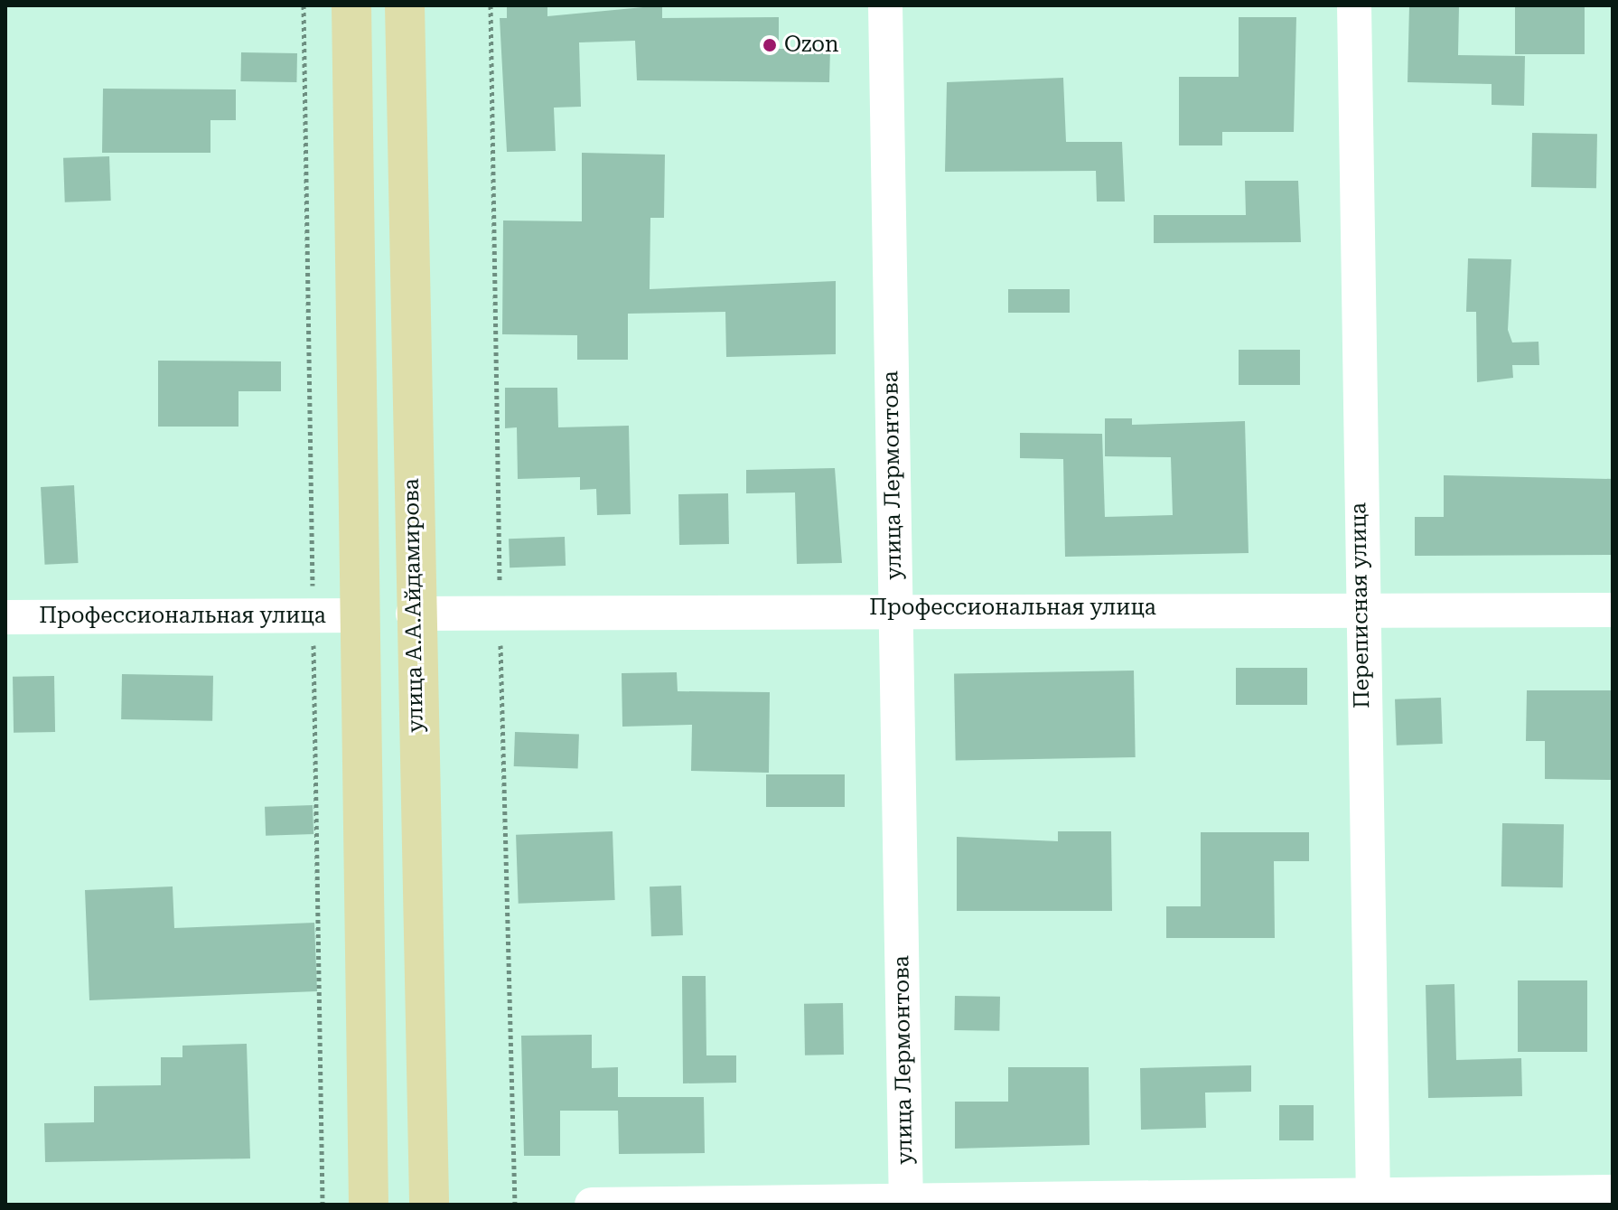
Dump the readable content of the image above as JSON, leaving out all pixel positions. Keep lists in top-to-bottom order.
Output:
{
  "streets": {
    "main road": ["улица А.А.Айдамирова"],
    "street": ["улица Лермонтова", "Переписная улица", "Профессиональная улица"]
  },
  "crossings": [
    ["улица Лермонтова", "Профессиональная улица"],
    ["улица А.А.Айдамирова", "Профессиональная улица"],
    ["Переписная улица", "Профессиональная улица"]
  ],
  "places": ["Ozon"]
}
